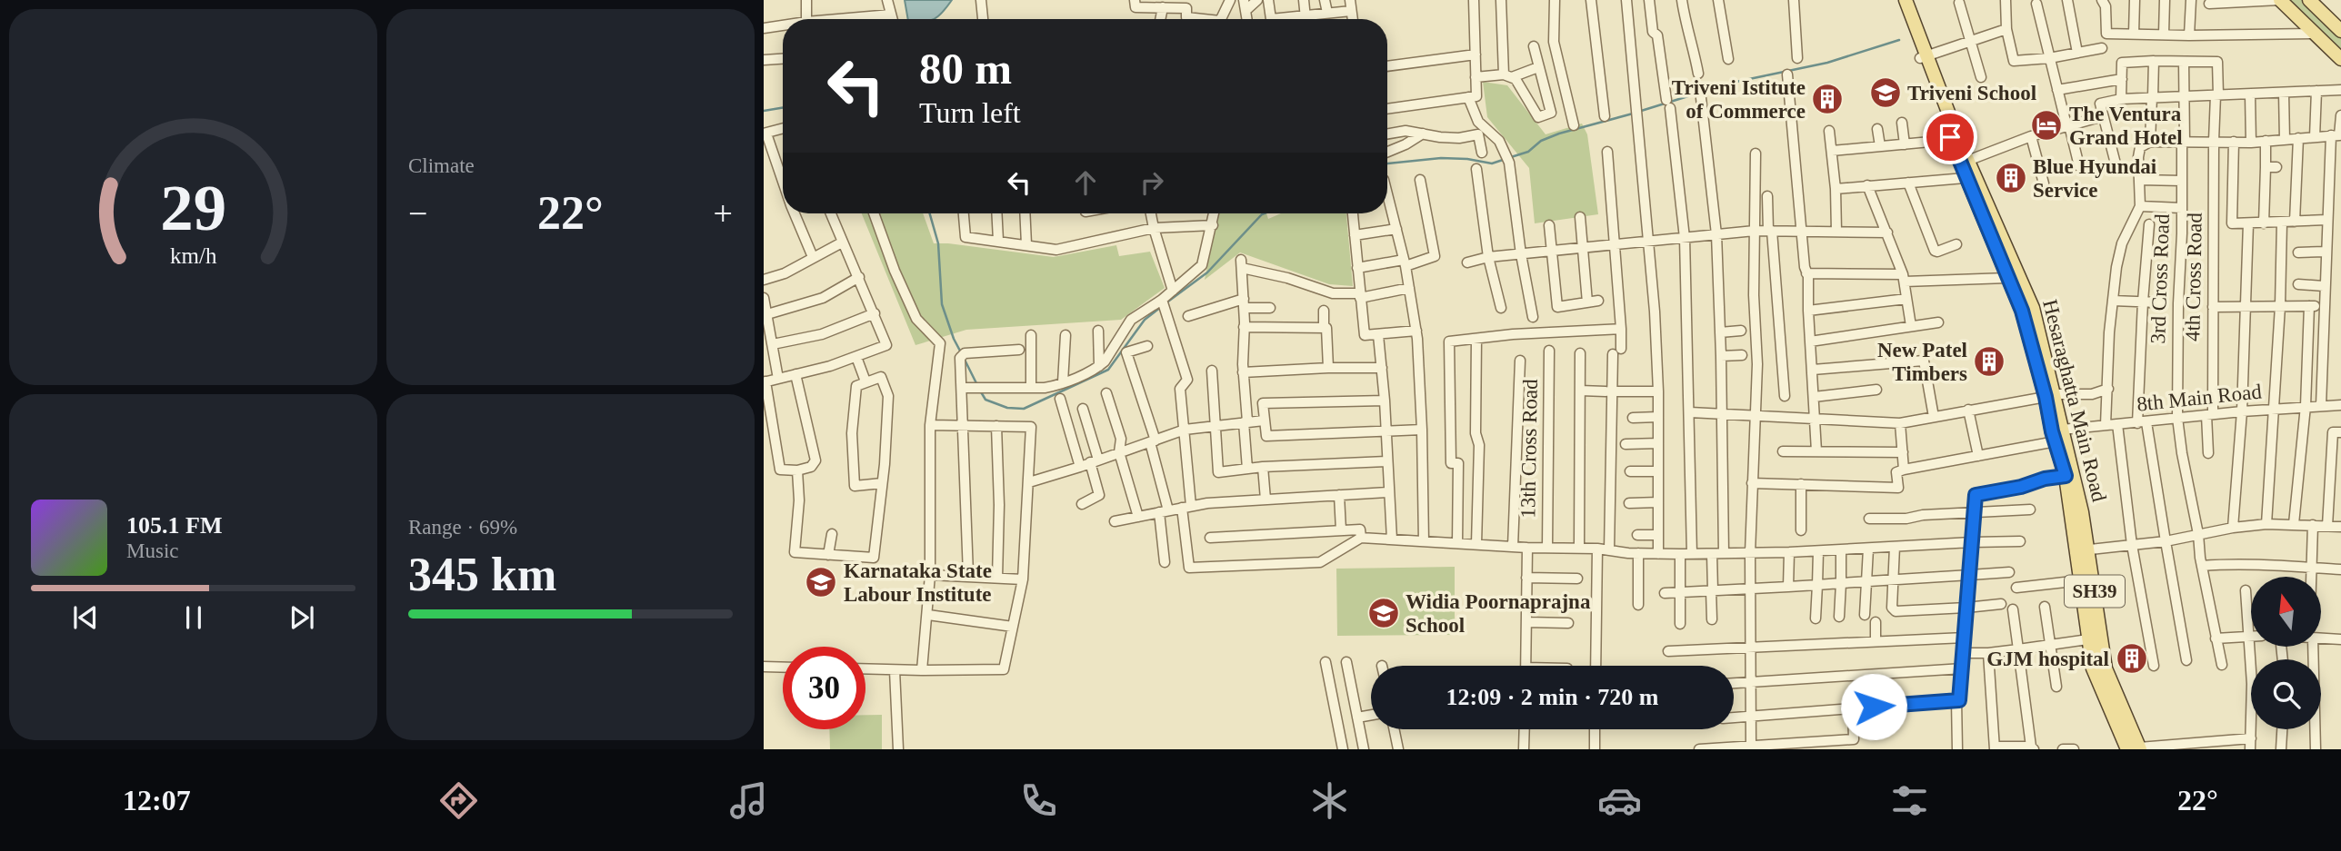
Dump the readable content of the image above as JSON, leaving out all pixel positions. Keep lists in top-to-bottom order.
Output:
{
  "streets": {
    "main road": ["Hesaraghatta Main Road", "SH39"],
    "street": [
      "4th Cross Road",
      "3rd Cross Road",
      "8th Main Road",
      "13th Cross Road"
    ]
  },
  "crossings": [
    ["4th Cross Road", "3rd Cross Road"],
    ["4th Cross Road", "8th Main Road"],
    ["3rd Cross Road", "8th Main Road"],
    ["8th Main Road", "Hesaraghatta Main Road"]
  ],
  "places": {
    "school or university": ["Triveni School", "Karnataka State Labour Institute", "Widia Poornaprajna School"],
    "building": [
      "Triveni Istitute of Commerce",
      "Blue Hyundai Service",
      "New Patel Timbers",
      "GJM hospital"
    ],
    "hotel": ["The Ventura Grand Hotel"]
  },
  "north": "top",
  "page": {
    "tile": [
      "Climate",
      ["Range · 69%", "345 km"]
    ],
    "turn": ["80 m", "Turn left"],
    "heat": ["−", "22°", "+"],
    "song": ["105.1 FM", "Music"],
    "limit": "30",
    "trip": "12:09 · 2 min · 720 m",
    "tabs": ["12:07", "22°"],
    "gauge": ["29", "km/h"]
  }
}
